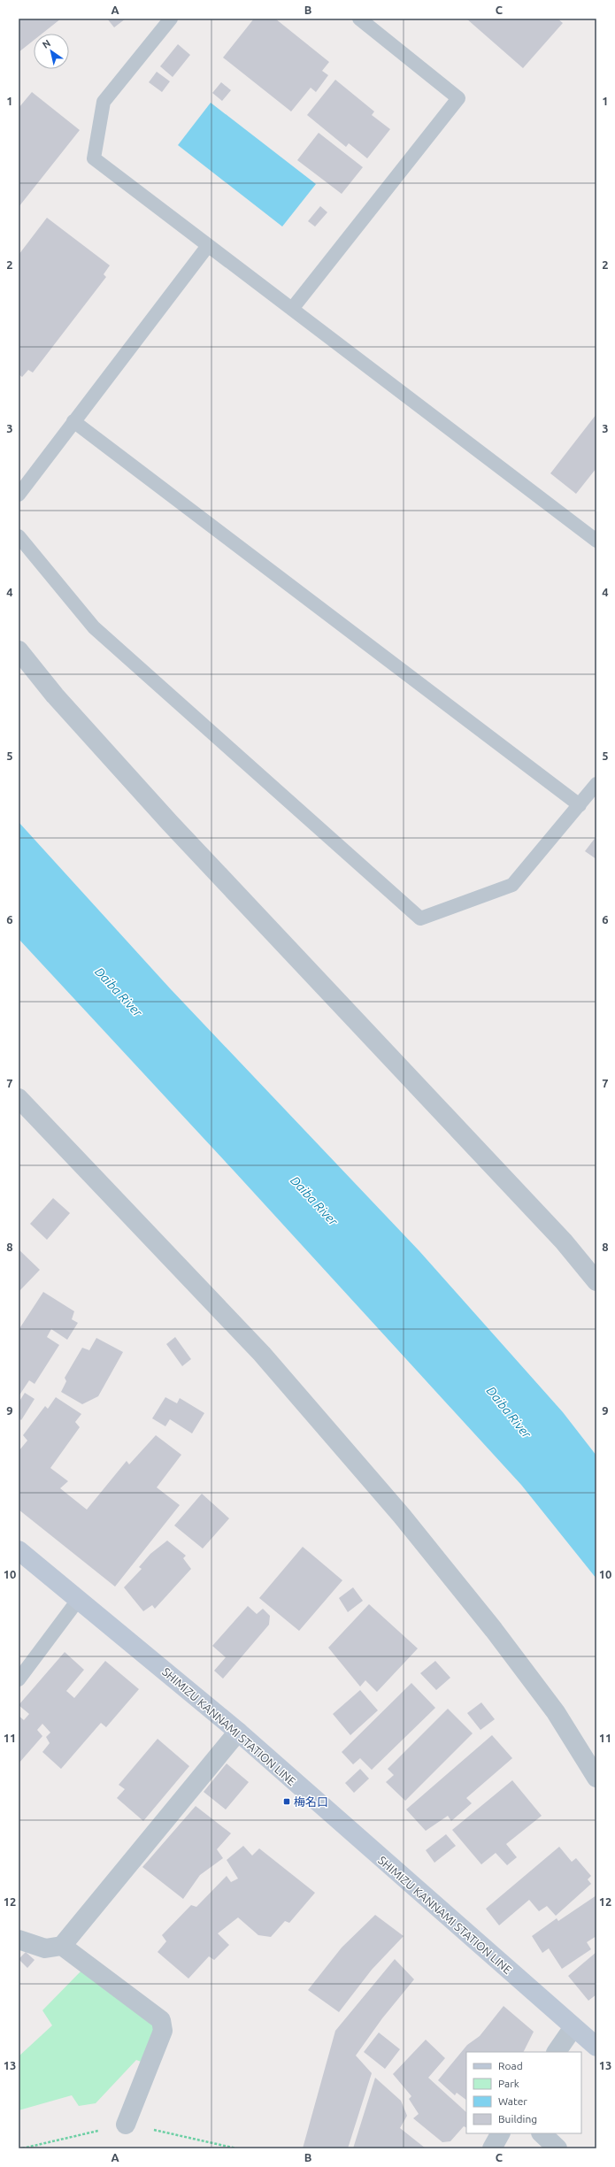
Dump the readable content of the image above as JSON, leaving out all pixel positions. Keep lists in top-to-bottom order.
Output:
{
  "streets": {
    "main road": ["SHIMIZU KANNAMI STATION LINE"]
  },
  "water": ["Daiba River"],
  "places": {
    "transit": ["梅名口"]
  },
  "legend": [
    "Road",
    "Park",
    "Water",
    "Building"
  ],
  "north": "top left",
  "grid": {
    "columns": ["A", "B", "C"],
    "rows": [
      "1",
      "2",
      "3",
      "4",
      "5",
      "6",
      "7",
      "8",
      "9",
      "10",
      "11",
      "12",
      "13"
    ]
  }
}
